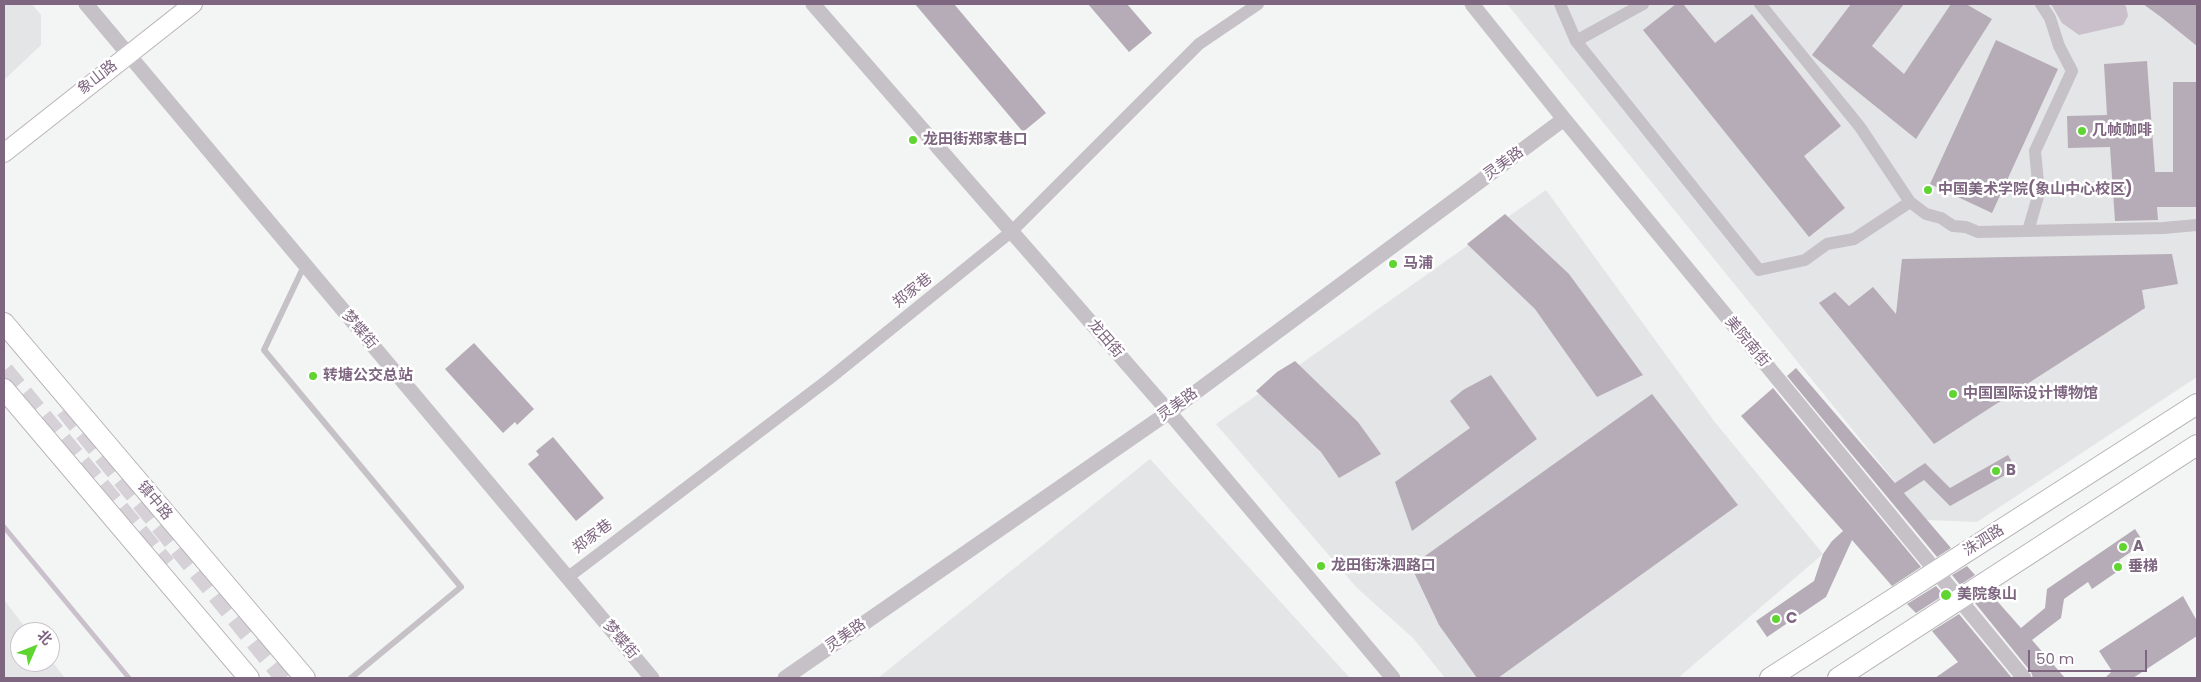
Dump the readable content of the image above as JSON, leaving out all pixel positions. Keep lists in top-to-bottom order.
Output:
{
  "streets": {
    "main road": ["象山路", "镇中路", "洙泗路"],
    "street": [
      "灵美路",
      "郑家巷",
      "梦蝶街",
      "龙田街",
      "美院南街"
    ]
  },
  "crossings": [
    ["象山路", "梦蝶街"],
    ["灵美路", "龙田街"],
    ["灵美路", "美院南街"],
    ["郑家巷", "梦蝶街"],
    ["郑家巷", "龙田街"],
    ["美院南街", "洙泗路"]
  ],
  "places": [
    "几帧咖啡",
    "龙田街郑家巷口",
    "中国美术学院(象山中心校区)",
    "马浦",
    "转塘公交总站",
    "中国国际设计博物馆",
    "B",
    "A",
    "龙田街洙泗路口",
    "垂梯",
    "美院象山",
    "C"
  ],
  "scale_bar": "50 m",
  "north": "top right"
}
